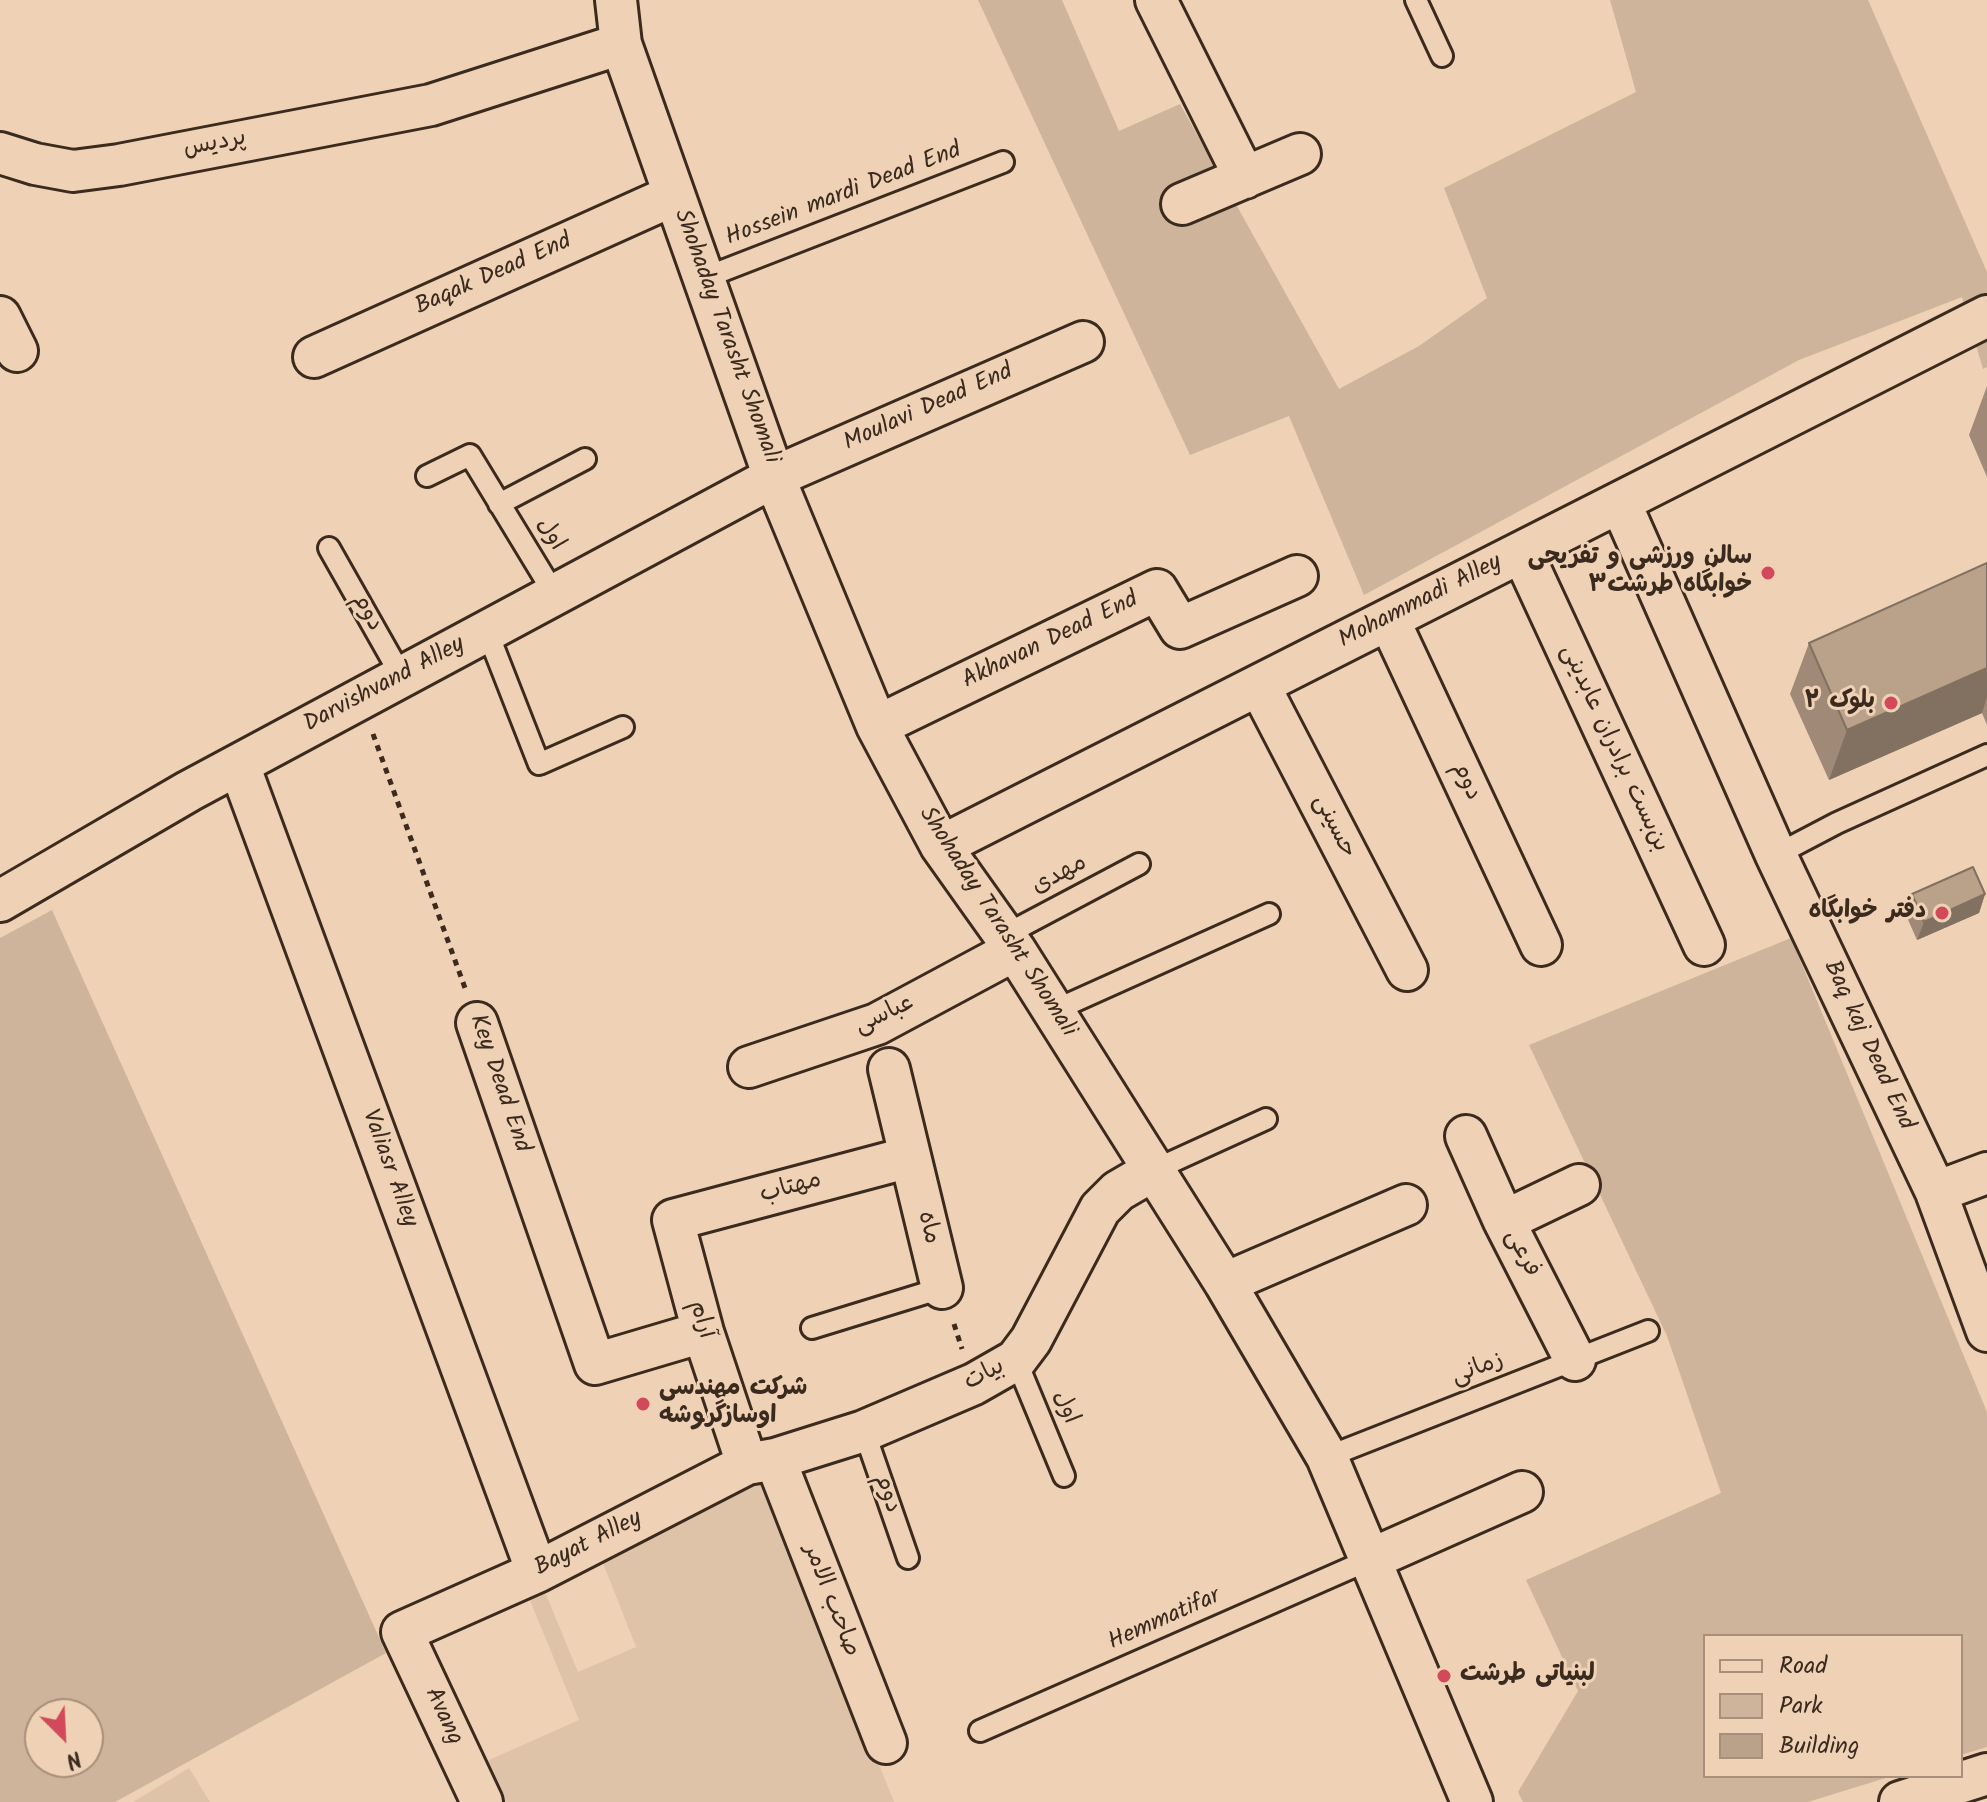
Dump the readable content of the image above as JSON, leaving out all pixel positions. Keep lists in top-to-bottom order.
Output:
{
  "streets": {
    "street": [
      "پردیس",
      "Baqak Dead End",
      "Shohaday Tarasht Shomali",
      "Moulavi Dead End",
      "Mohammadi Alley",
      "دوم",
      "Akhavan Dead End",
      "Darvishvand Alley",
      "بن‌بست برادران عابدینی",
      "حسینی",
      "عباسی",
      "Baq kaj Dead End",
      "Key Dead End",
      "Valiasr Alley",
      "مهتاب",
      "ماه",
      "فرعی",
      "آرام",
      "بیات",
      "Bayat Alley",
      "صاحب الامر",
      "Avang"
    ],
    "lane": [
      "Hossein mardi Dead End",
      "اول",
      "مهدی",
      "زمانی",
      "Hemmatifar"
    ]
  },
  "crossings": [
    ["پردیس", "Shohaday Tarasht Shomali"],
    ["Hossein mardi Dead End", "Shohaday Tarasht Shomali"],
    ["Baqak Dead End", "Shohaday Tarasht Shomali"],
    ["Shohaday Tarasht Shomali", "Moulavi Dead End"],
    ["Shohaday Tarasht Shomali", "Mohammadi Alley"],
    ["Shohaday Tarasht Shomali", "Akhavan Dead End"],
    ["Shohaday Tarasht Shomali", "Darvishvand Alley"],
    ["Shohaday Tarasht Shomali", "مهدی"],
    ["Shohaday Tarasht Shomali", "عباسی"],
    ["Shohaday Tarasht Shomali", "زمانی"],
    ["Shohaday Tarasht Shomali", "بیات"],
    ["Shohaday Tarasht Shomali", "Hemmatifar"],
    ["Moulavi Dead End", "Darvishvand Alley"],
    ["اول", "Darvishvand Alley"],
    ["اول", "بیات"],
    ["Mohammadi Alley", "دوم"],
    ["Mohammadi Alley", "بن‌بست برادران عابدینی"],
    ["Mohammadi Alley", "حسینی"],
    ["Mohammadi Alley", "Baq kaj Dead End"],
    ["دوم", "Darvishvand Alley"],
    ["دوم", "بیات"],
    ["Darvishvand Alley", "Key Dead End"],
    ["Darvishvand Alley", "Valiasr Alley"],
    ["مهدی", "عباسی"],
    ["Key Dead End", "آرام"],
    ["Valiasr Alley", "Bayat Alley"],
    ["مهتاب", "ماه"],
    ["مهتاب", "آرام"],
    ["فرعی", "زمانی"],
    ["آرام", "بیات"],
    ["آرام", "Bayat Alley"],
    ["آرام", "صاحب الامر"],
    ["بیات", "Bayat Alley"],
    ["بیات", "صاحب الامر"],
    ["Bayat Alley", "صاحب الامر"],
    ["Bayat Alley", "Avang"]
  ],
  "places": [
    "سالن ورزشی و تفریحی خوابگاه طرشت۳",
    "بلوک ۲",
    "دفتر خوابگاه",
    "شرکت مهندسی ا‌وسازگروشه",
    "لبنیاتی طرشت"
  ],
  "legend": ["Road", "Park", "Building"],
  "north": "bottom right"
}
